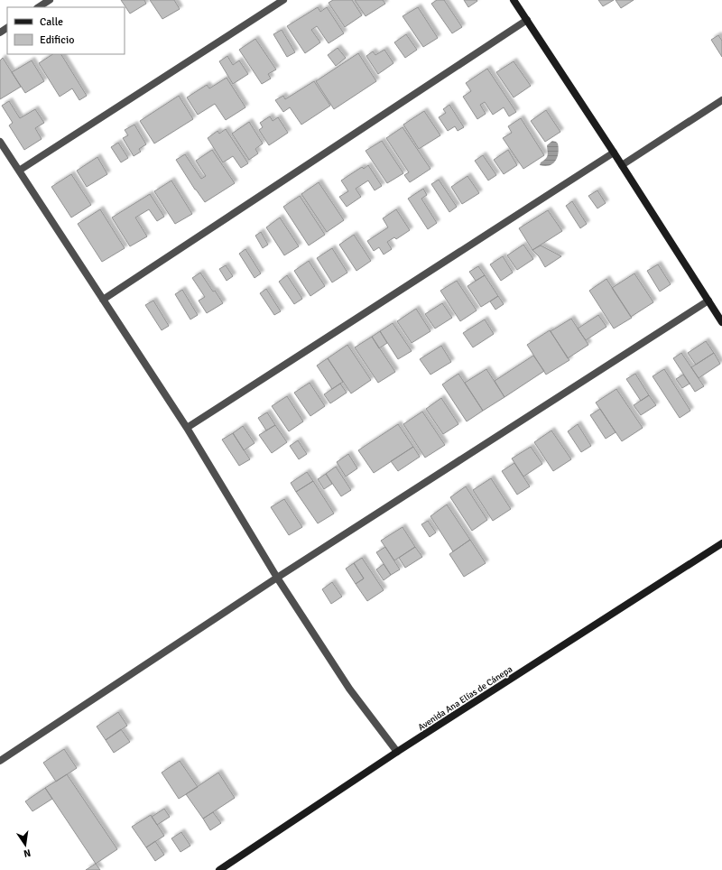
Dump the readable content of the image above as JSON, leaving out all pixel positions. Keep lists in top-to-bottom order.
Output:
{
  "streets": {
    "main road": ["Avenida Ana Elías de Cánepa"]
  },
  "legend": ["Calle", "Edificio"],
  "north": "bottom"
}
